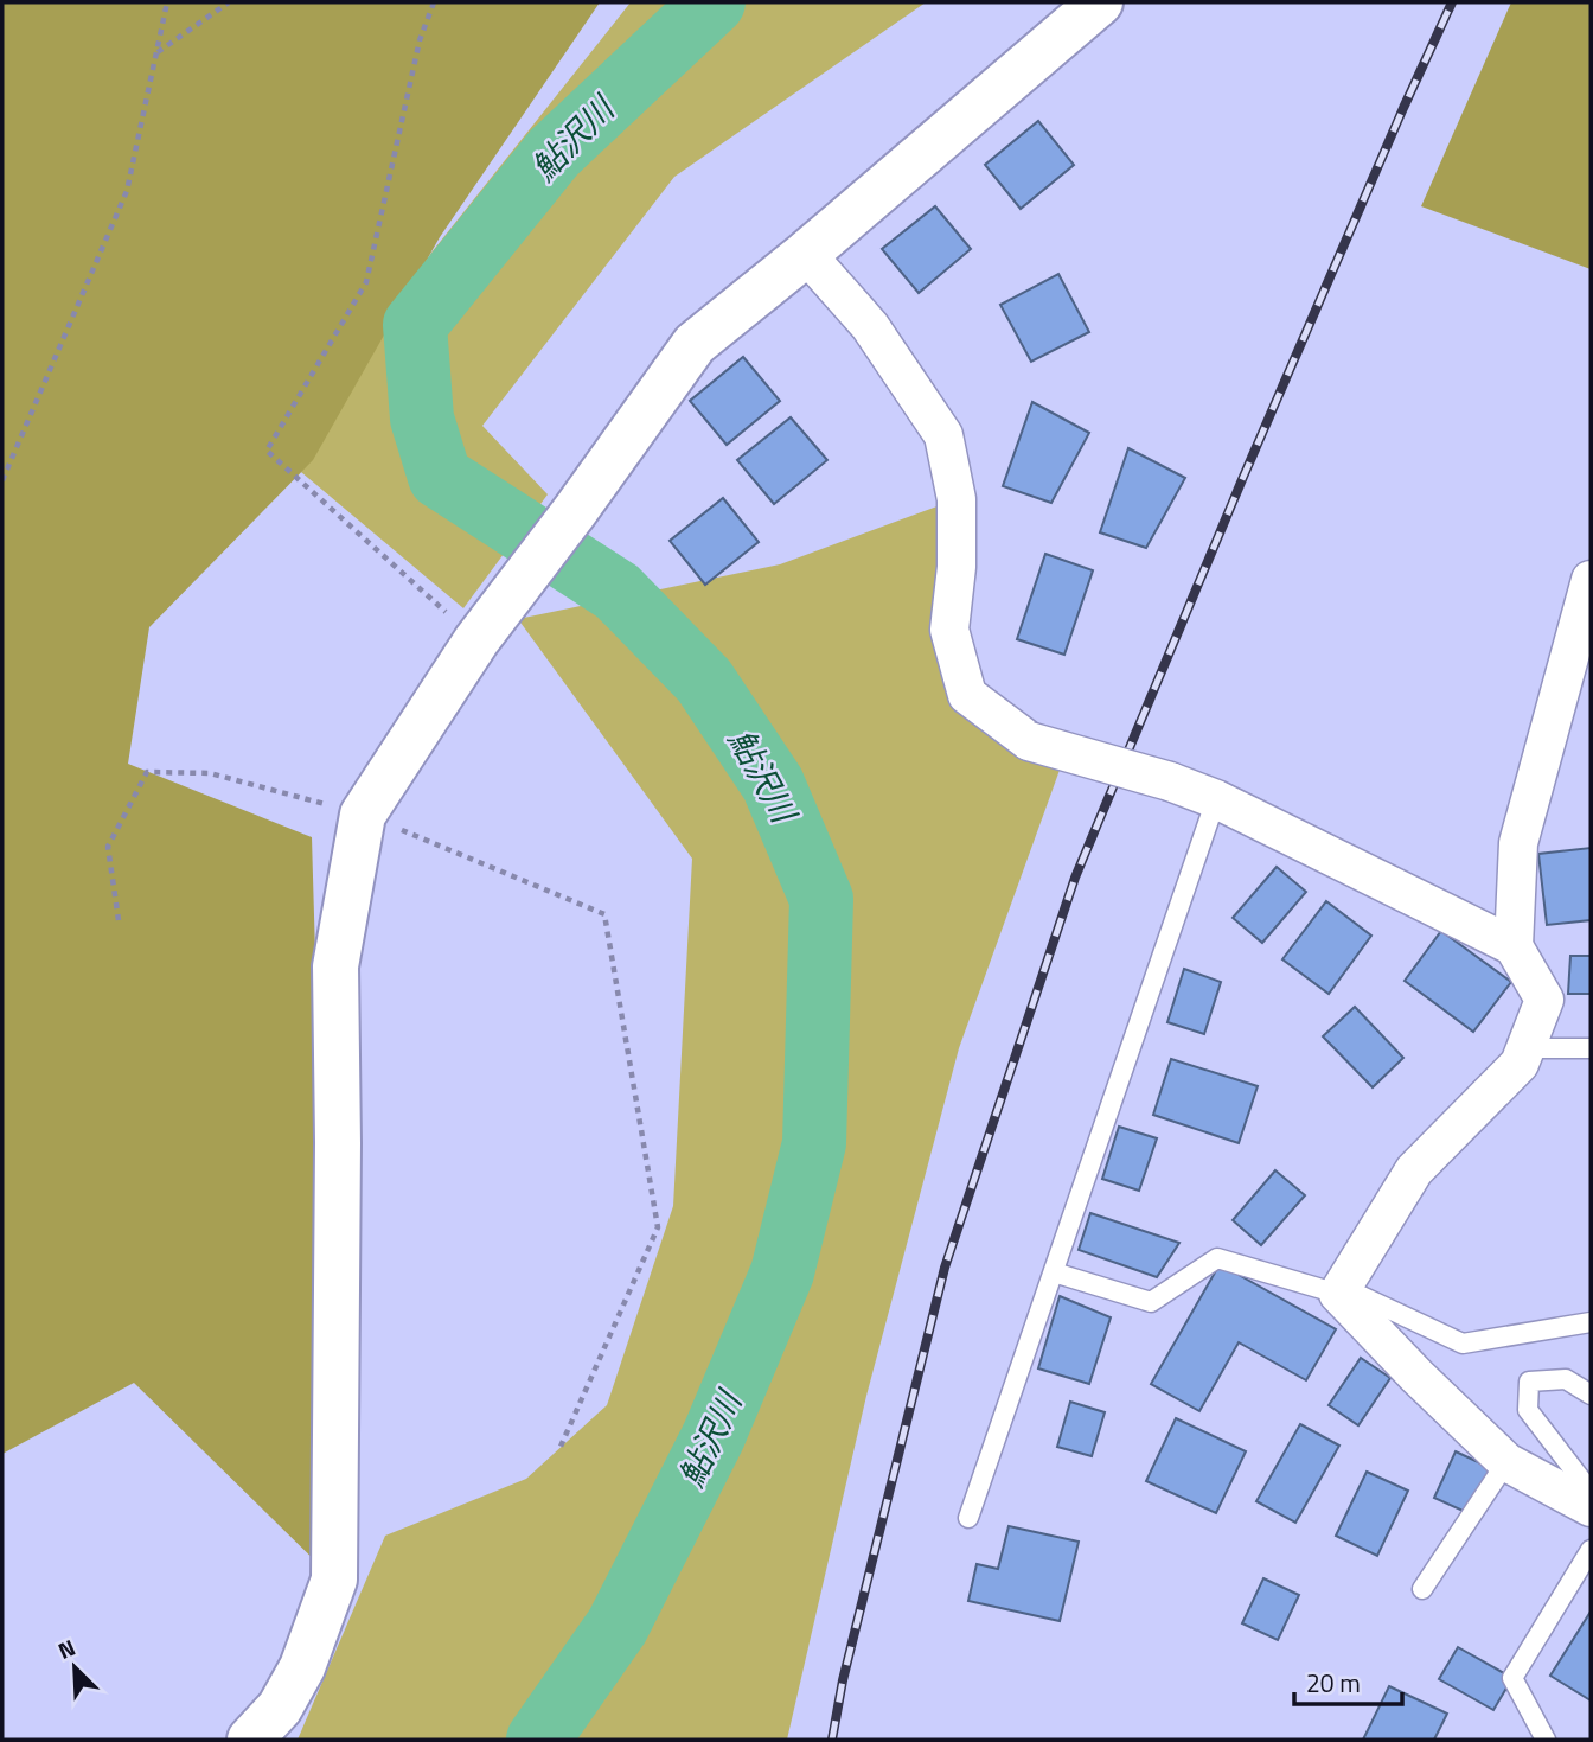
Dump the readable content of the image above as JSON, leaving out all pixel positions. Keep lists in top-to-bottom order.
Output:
{
  "water": ["鮎沢川"],
  "scale_bar": "20 m",
  "north": "top left"
}
